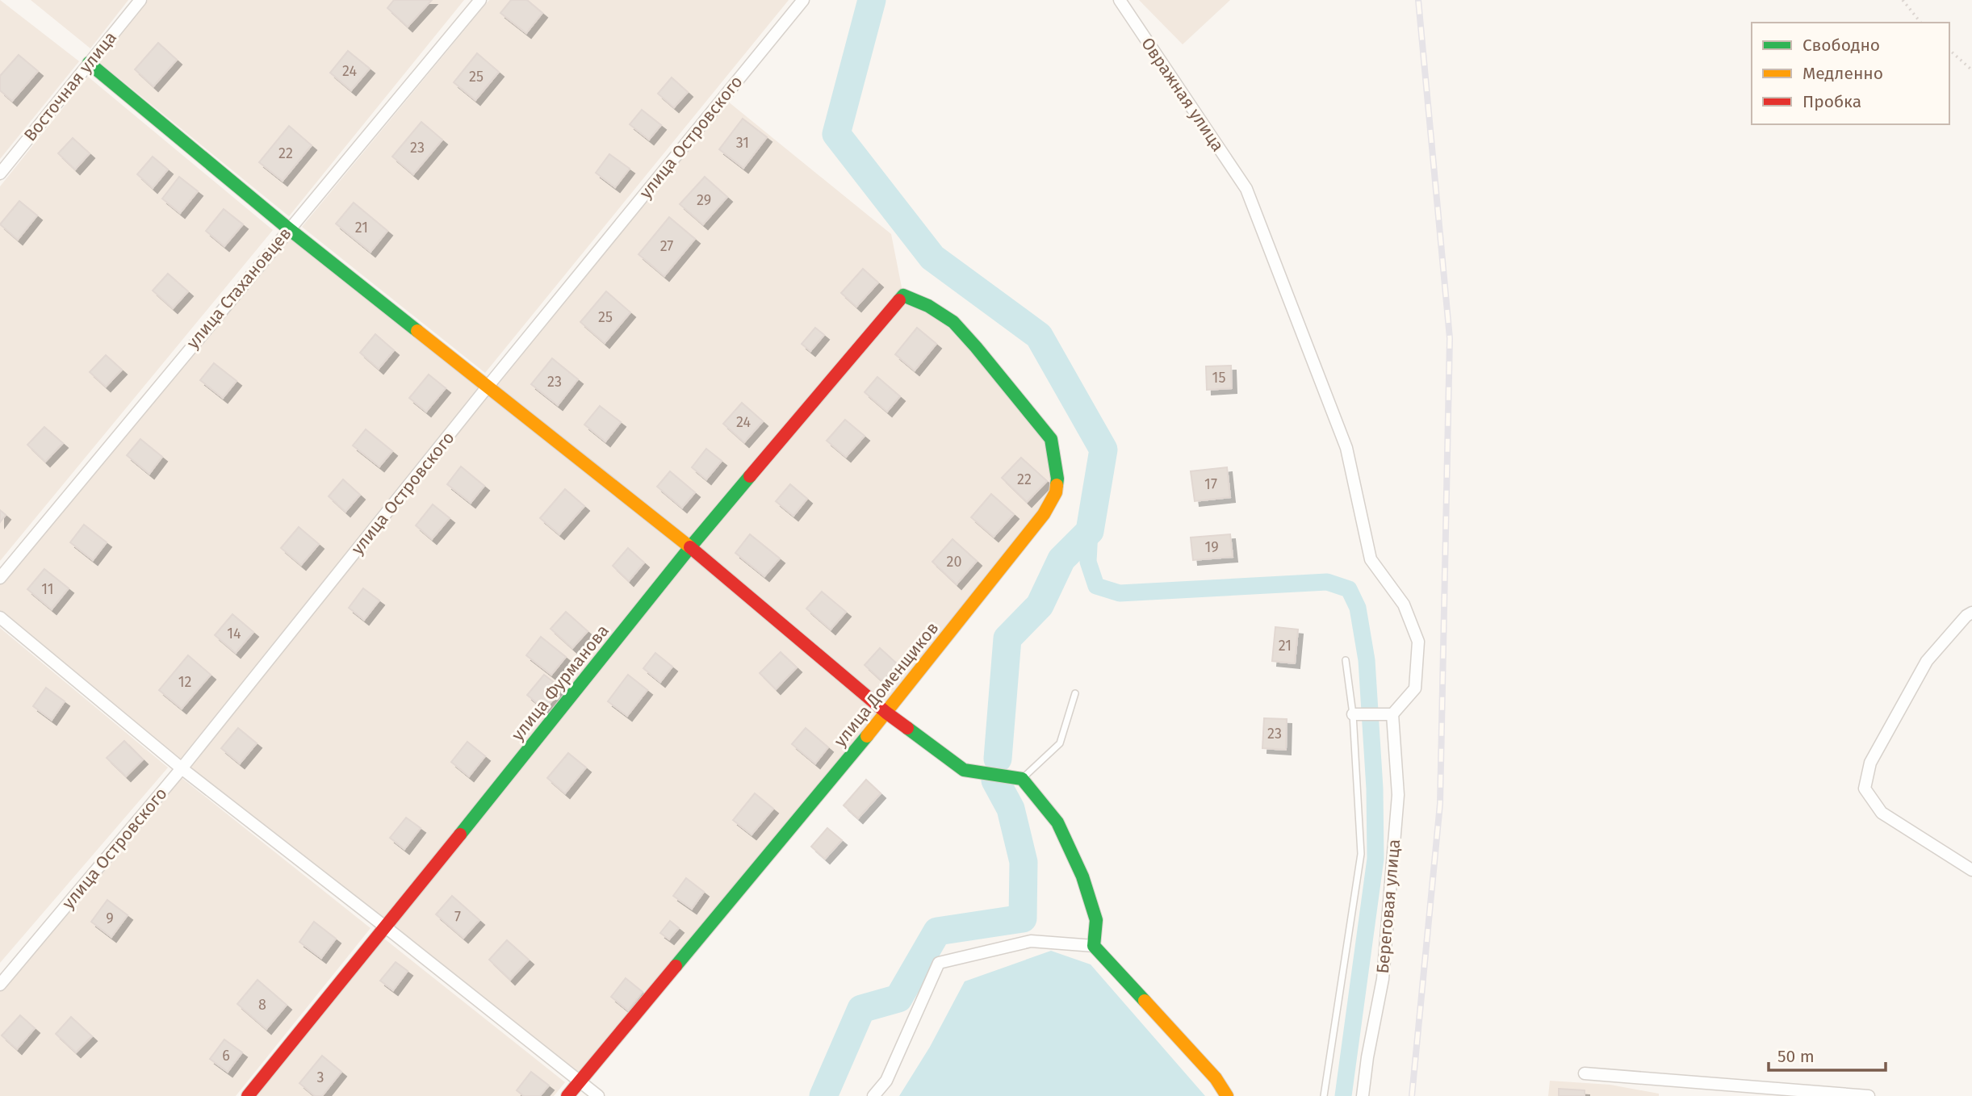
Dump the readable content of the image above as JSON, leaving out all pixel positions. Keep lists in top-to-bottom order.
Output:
{
  "streets": {
    "street": [
      "Восточная улица",
      "Овражная улица",
      "улица Островского",
      "улица Стахановцев",
      "улица Фурманова",
      "улица Доменщиков",
      "Береговая улица"
    ]
  },
  "crossings": [
    ["Овражная улица", "Береговая улица"],
    ["улица Фурманова", "улица Доменщиков"]
  ],
  "house_numbers": [
    "24",
    "25",
    "31",
    "23",
    "22",
    "29",
    "21",
    "27",
    "25",
    "15",
    "23",
    "24",
    "22",
    "17",
    "19",
    "20",
    "11",
    "14",
    "21",
    "12",
    "23",
    "7",
    "9",
    "8",
    "6",
    "3"
  ],
  "legend": ["Свободно", "Медленно", "Пробка"],
  "scale_bar": "50 m"
}
